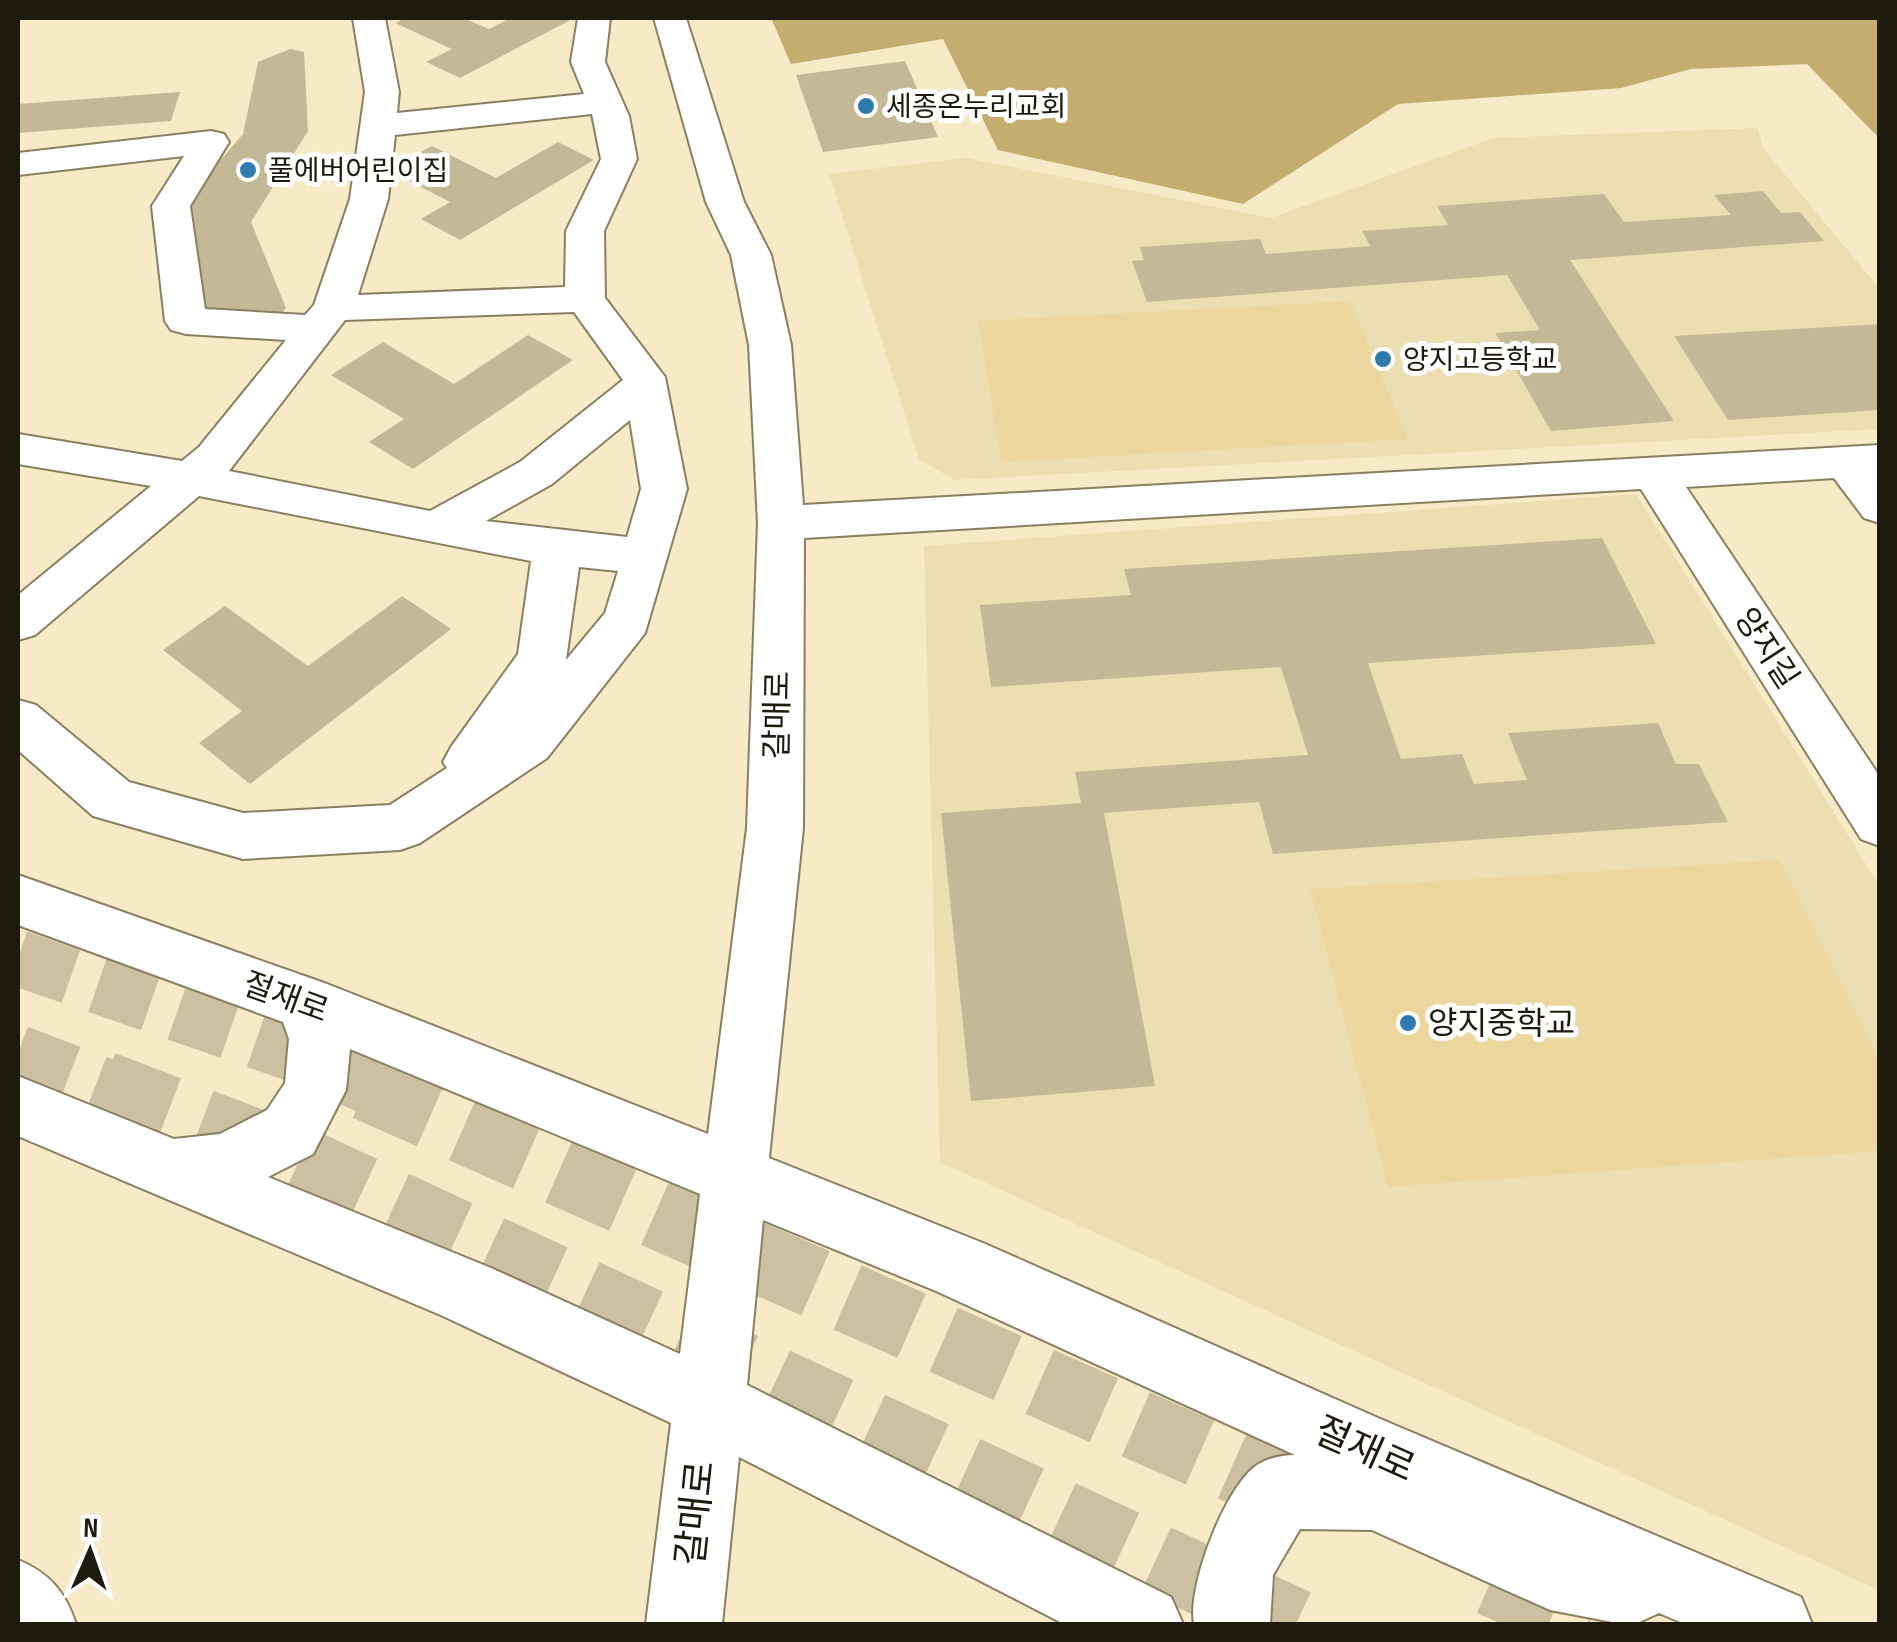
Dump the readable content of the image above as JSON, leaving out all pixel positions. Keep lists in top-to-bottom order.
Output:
{
  "streets": {
    "street": ["양지길", "갈매로", "절재로"]
  },
  "crossings": [
    ["갈매로", "절재로"]
  ],
  "places": [
    "세종온누리교회",
    "풀에버어린이집",
    "양지고등학교",
    "양지중학교"
  ],
  "north": "top"
}
